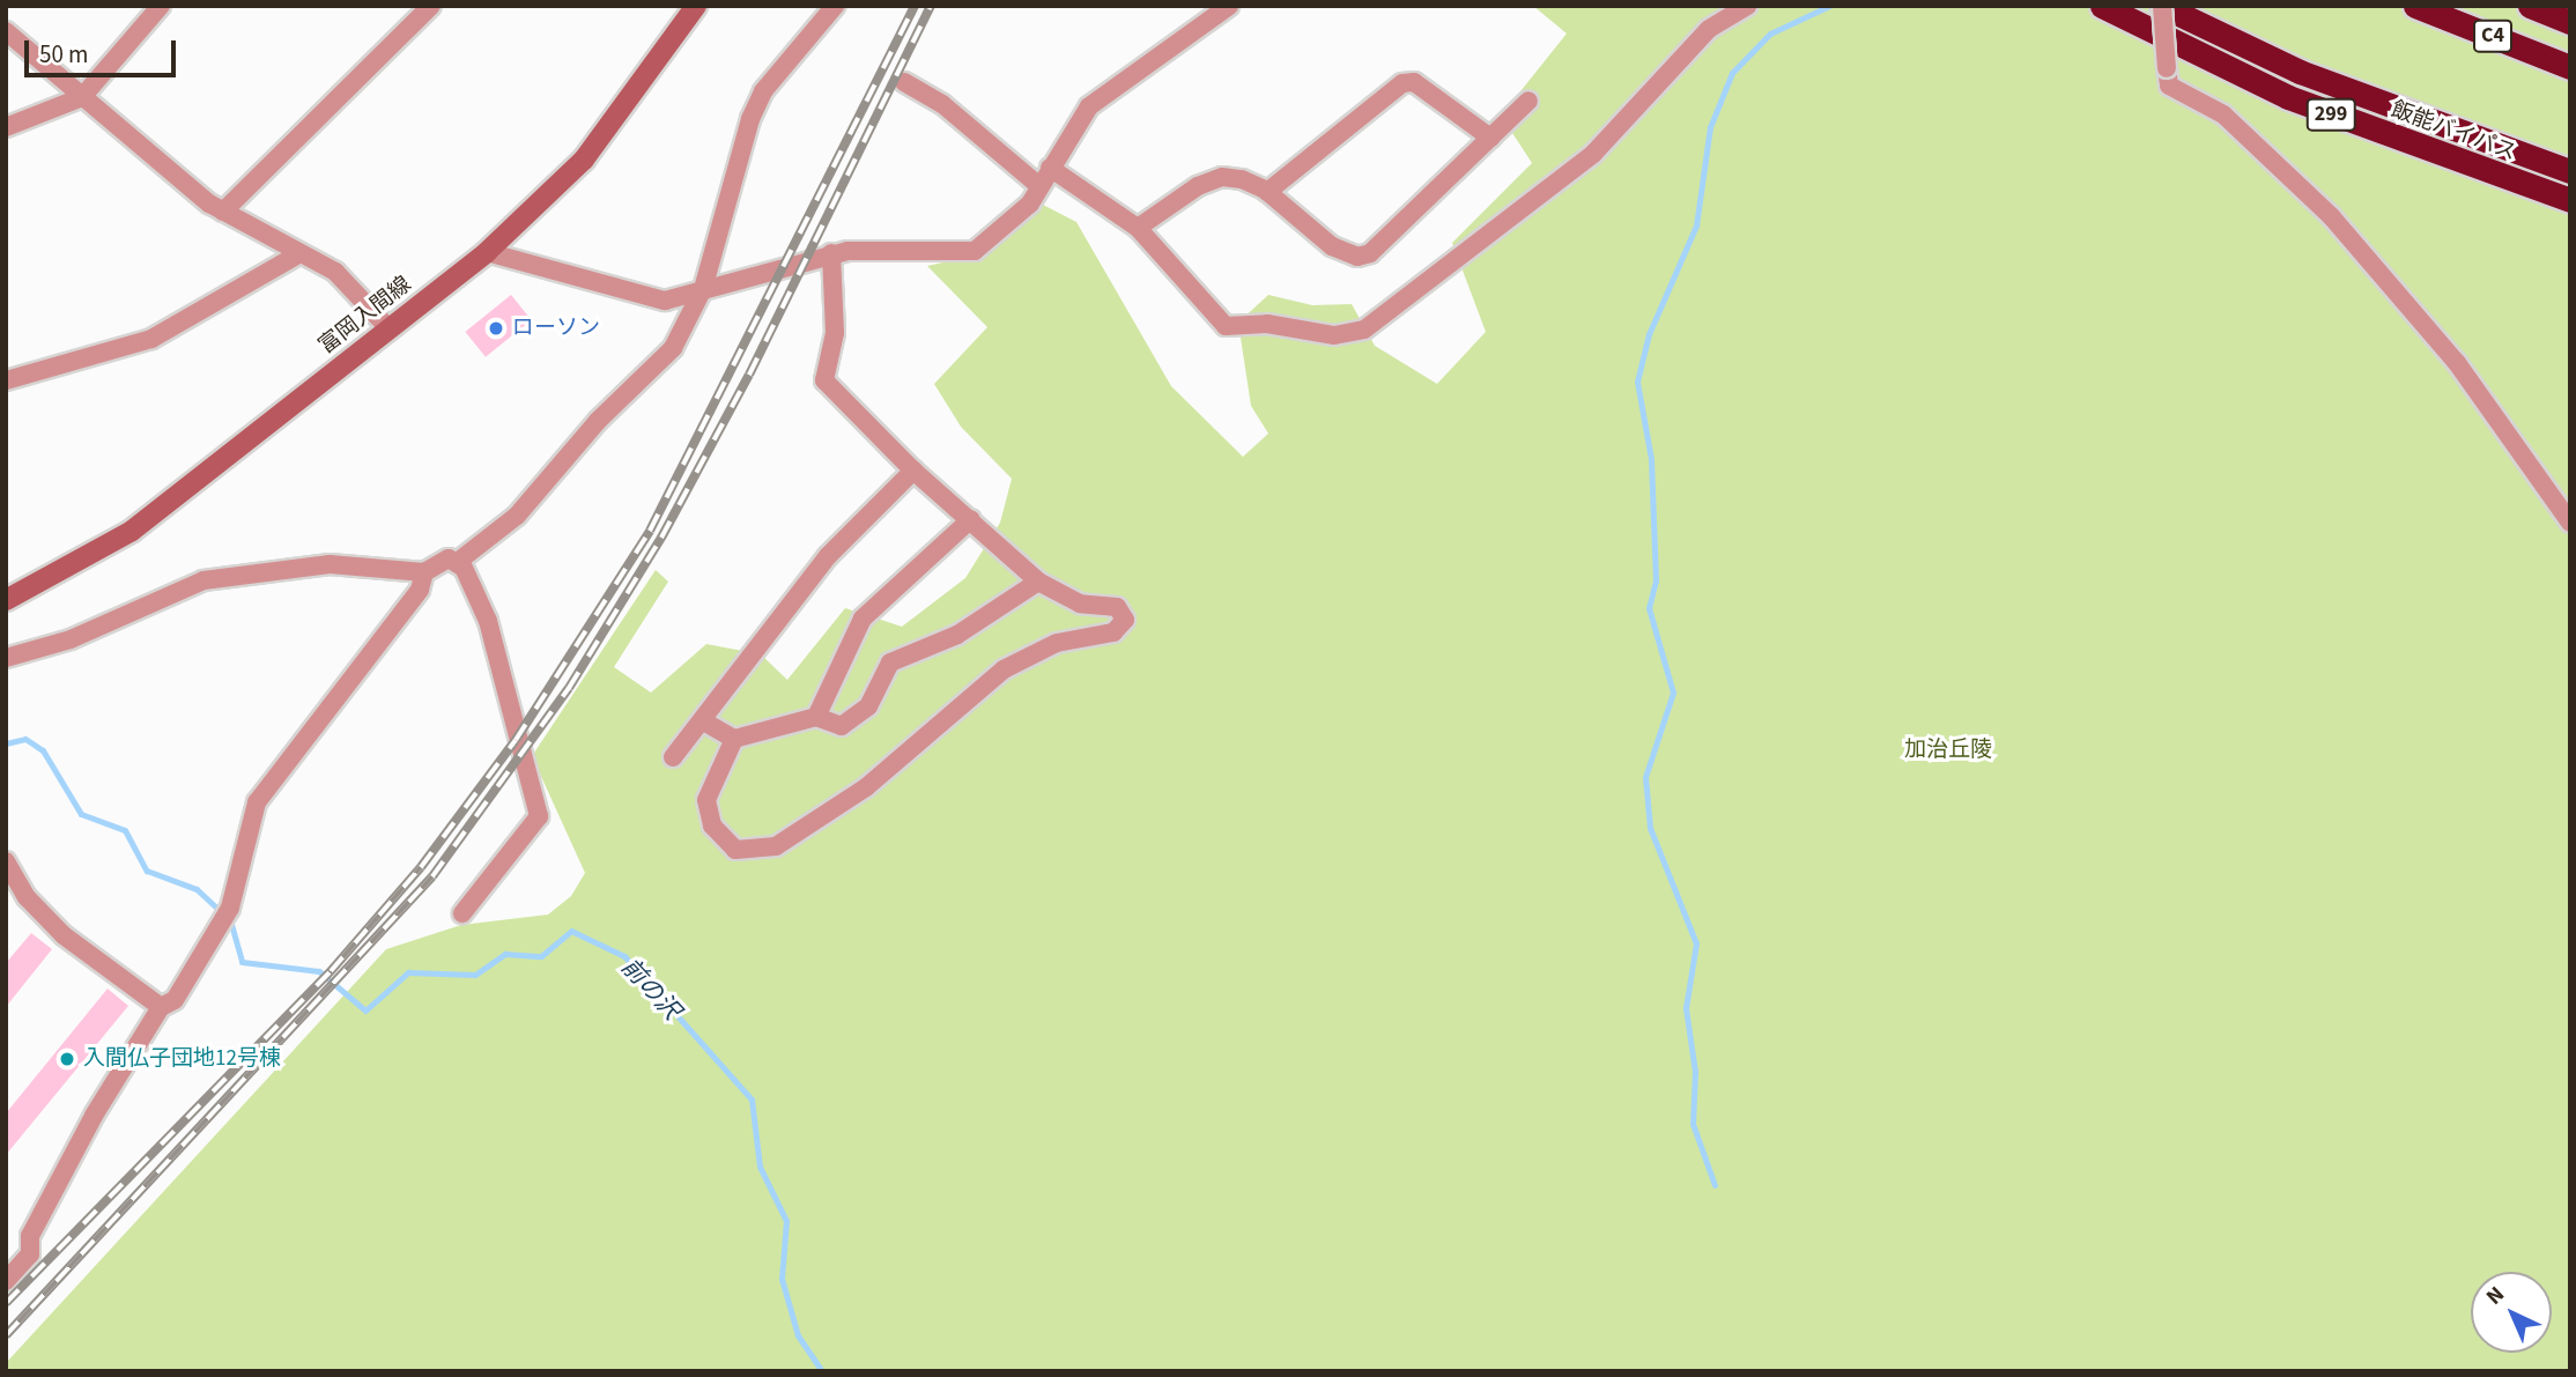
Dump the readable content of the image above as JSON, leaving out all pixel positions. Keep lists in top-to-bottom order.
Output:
{
  "streets": {
    "highway": ["C4", "299", "飯能バイパス"],
    "main road": ["富岡入間線"]
  },
  "water": ["前の沢"],
  "parks": ["加治丘陵"],
  "places": ["ローソン", "入間仏子団地12号棟"],
  "scale_bar": "50 m",
  "north": "top left"
}
